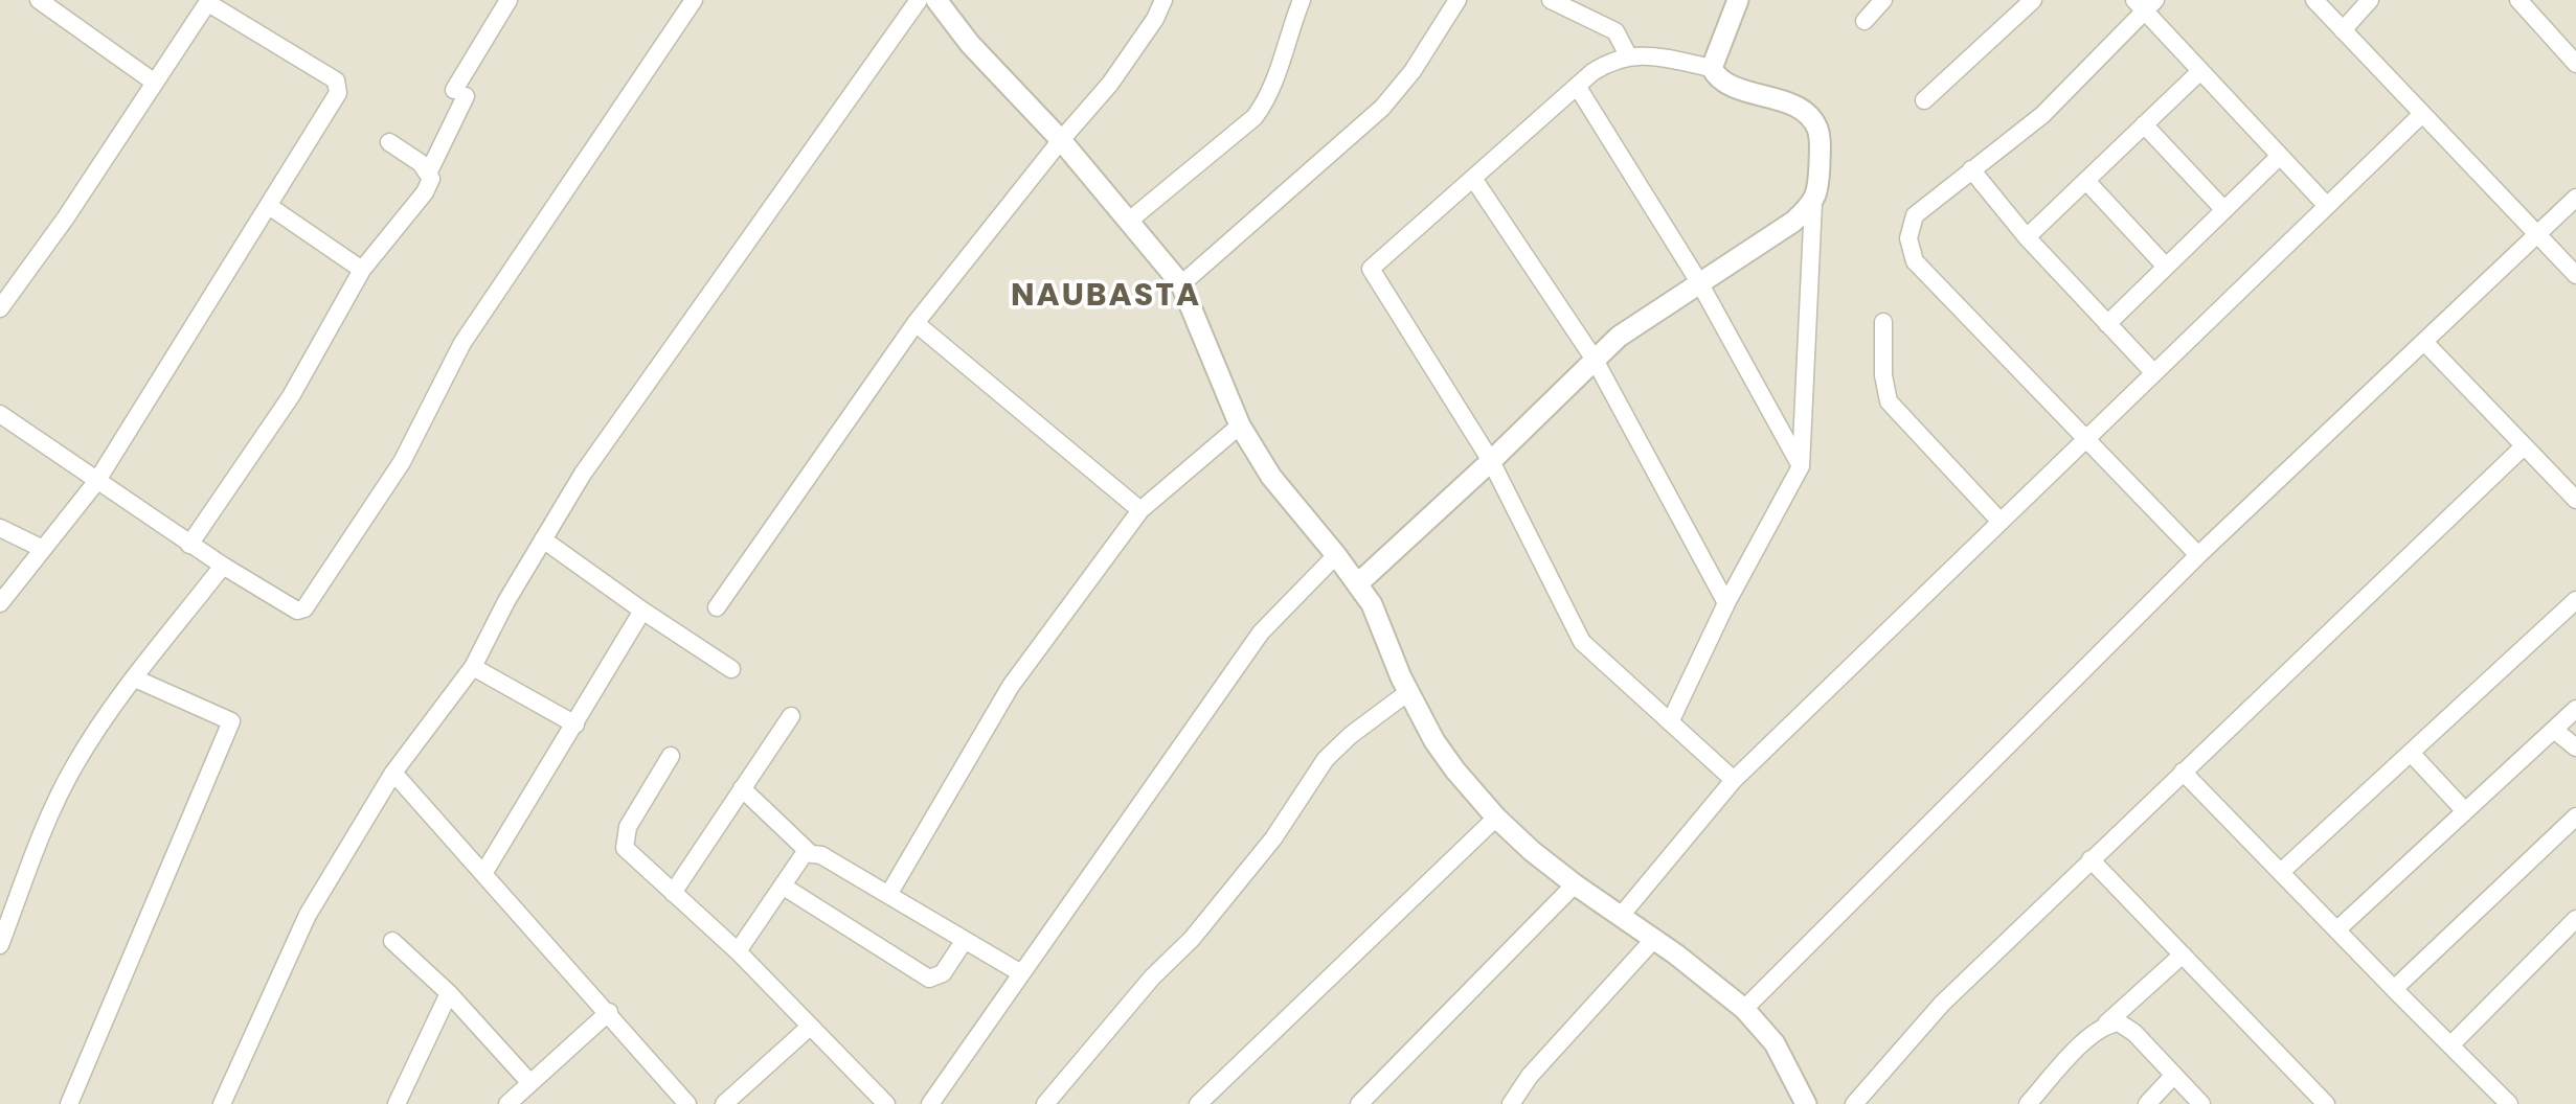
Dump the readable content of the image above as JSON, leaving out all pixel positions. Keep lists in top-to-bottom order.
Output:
{
  "districts": ["NAUBASTA"]
}
